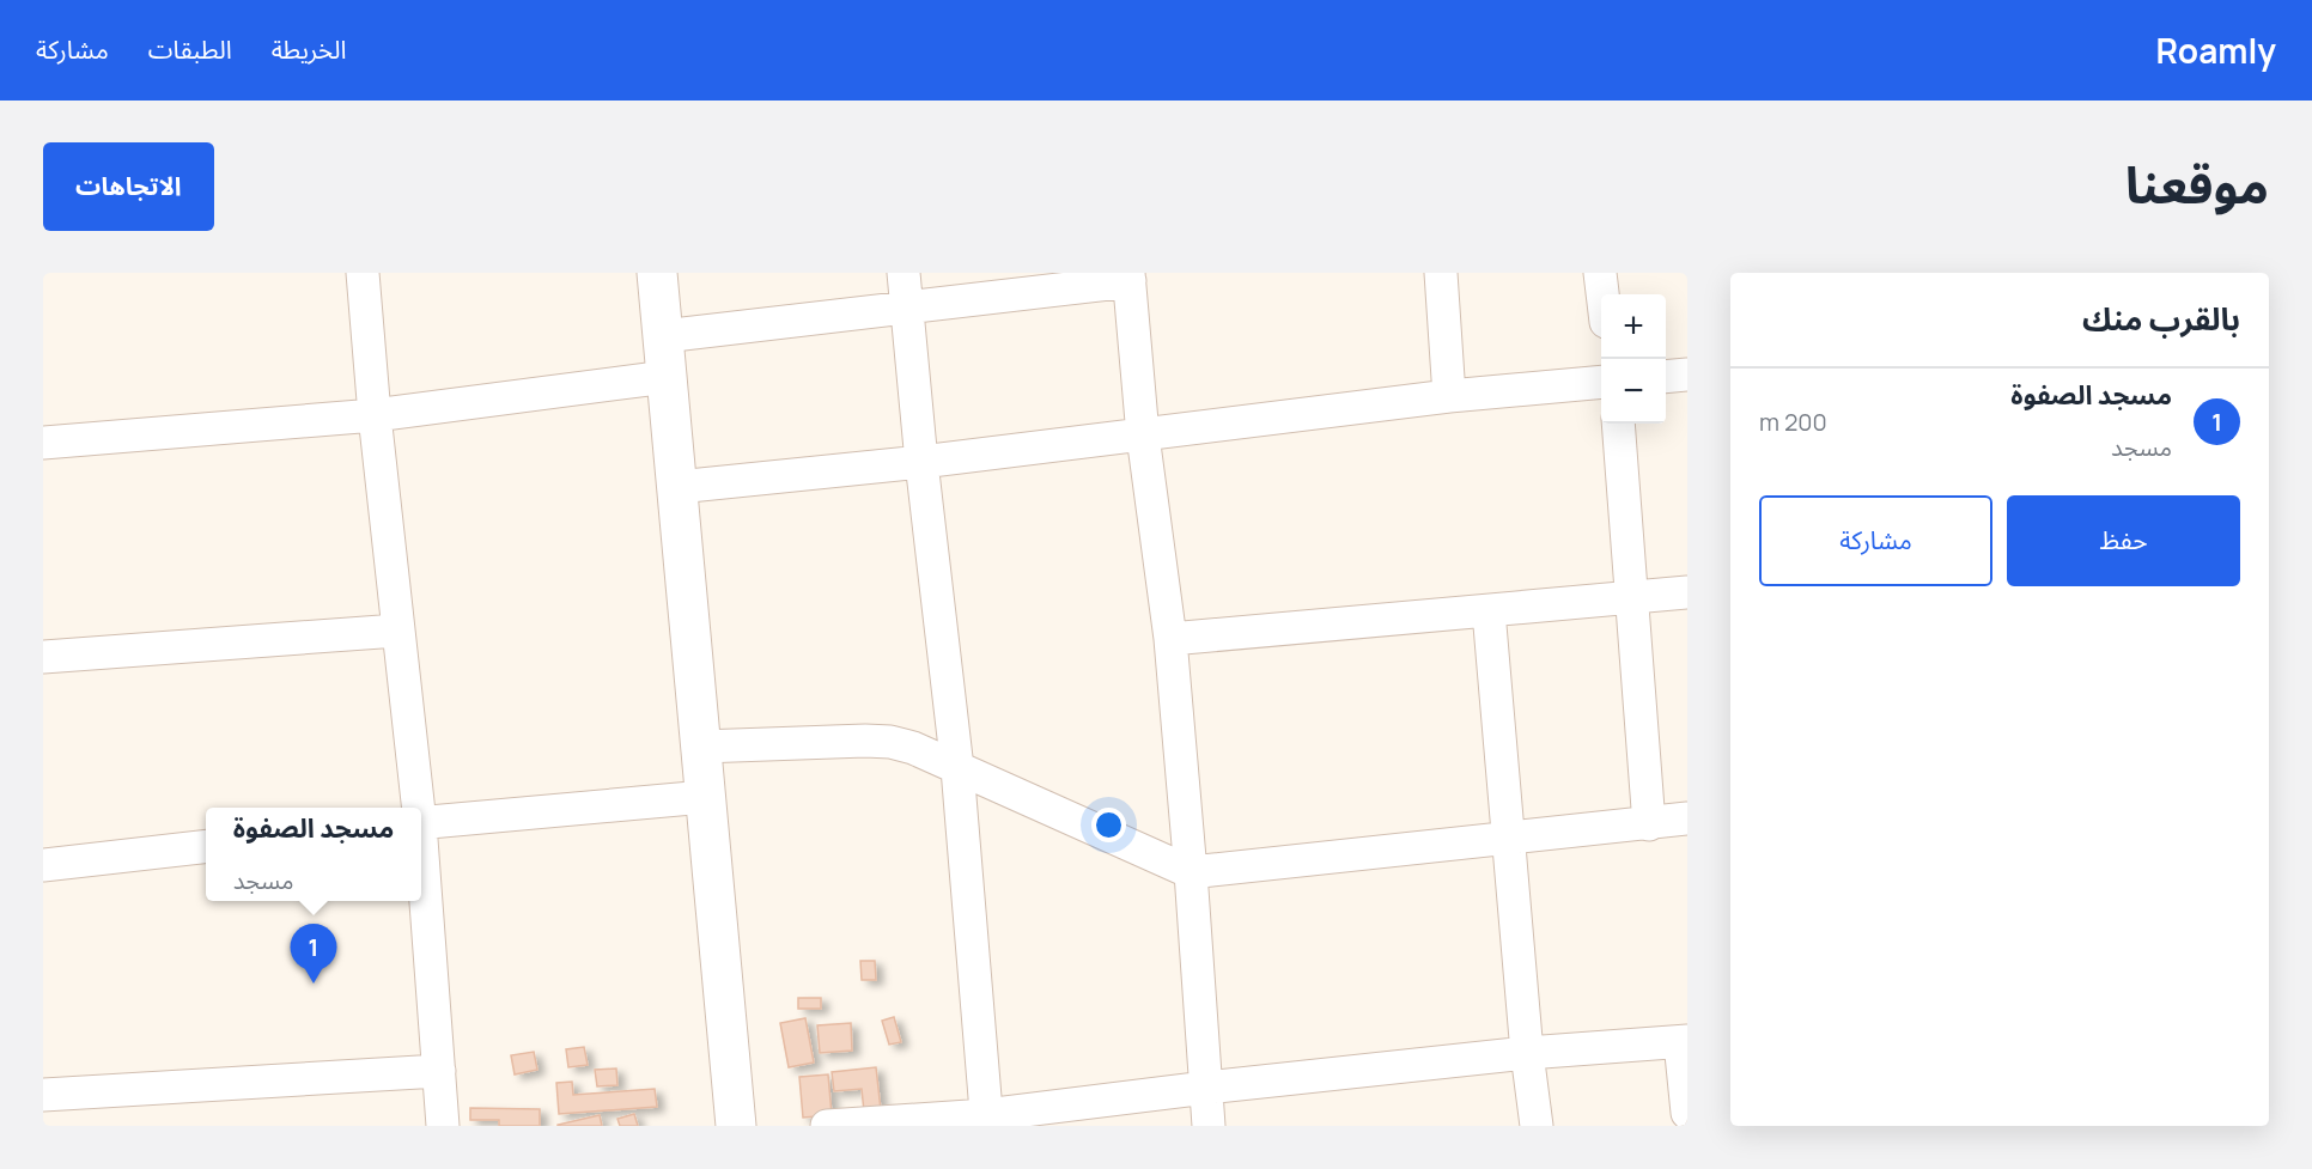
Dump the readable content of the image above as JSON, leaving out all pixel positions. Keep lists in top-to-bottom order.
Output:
{
  "page": {
    "header": "Roamly",
    "nav": ["الخريطة", "الطبقات", "مشاركة"],
    "title": "موقعنا",
    "buttons": [
      "الاتجاهات",
      ["حفظ", "مشاركة"]
    ],
    "heading": "بالقرب منك",
    "map_buttons": ["+", "−"],
    "list": [
      {
        "mark": "1",
        "name": "مسجد الصفوة",
        "note": "مسجد",
        "value": "200 m"
      }
    ],
    "popup": ["مسجد الصفوة", "مسجد"],
    "pins": "1"
  }
}
